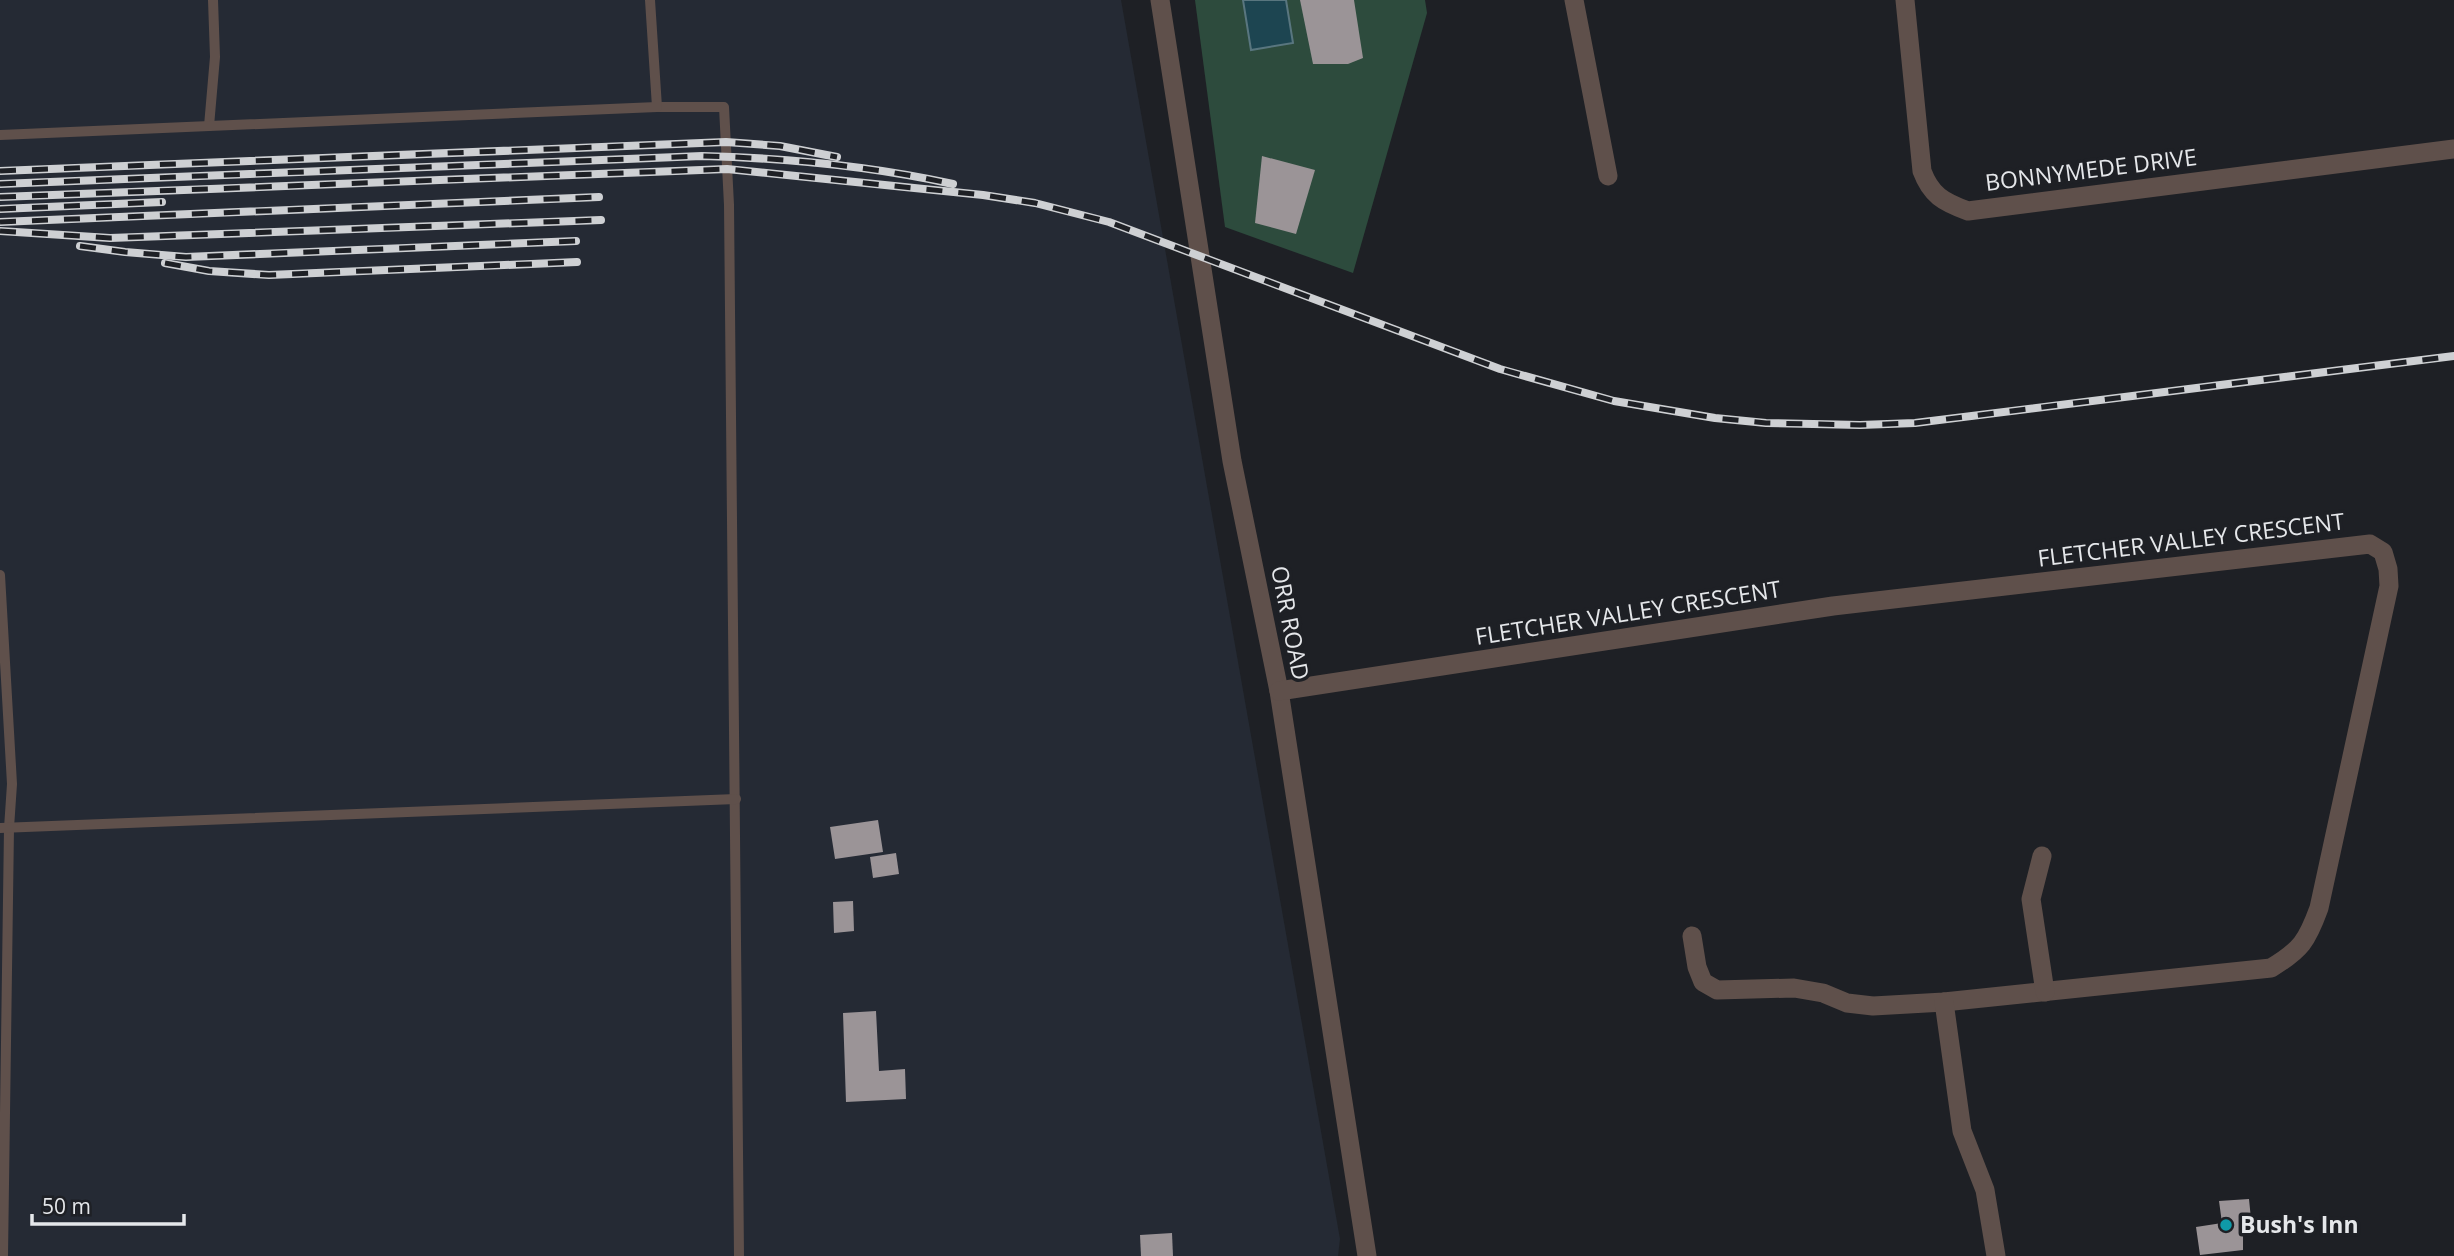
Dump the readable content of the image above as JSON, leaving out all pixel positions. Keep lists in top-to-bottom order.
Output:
{
  "streets": {
    "street": ["BONNYMEDE DRIVE", "FLETCHER VALLEY CRESCENT", "ORR ROAD"]
  },
  "crossings": [
    ["FLETCHER VALLEY CRESCENT", "ORR ROAD"]
  ],
  "places": ["Bush's Inn"],
  "scale_bar": "50 m"
}
